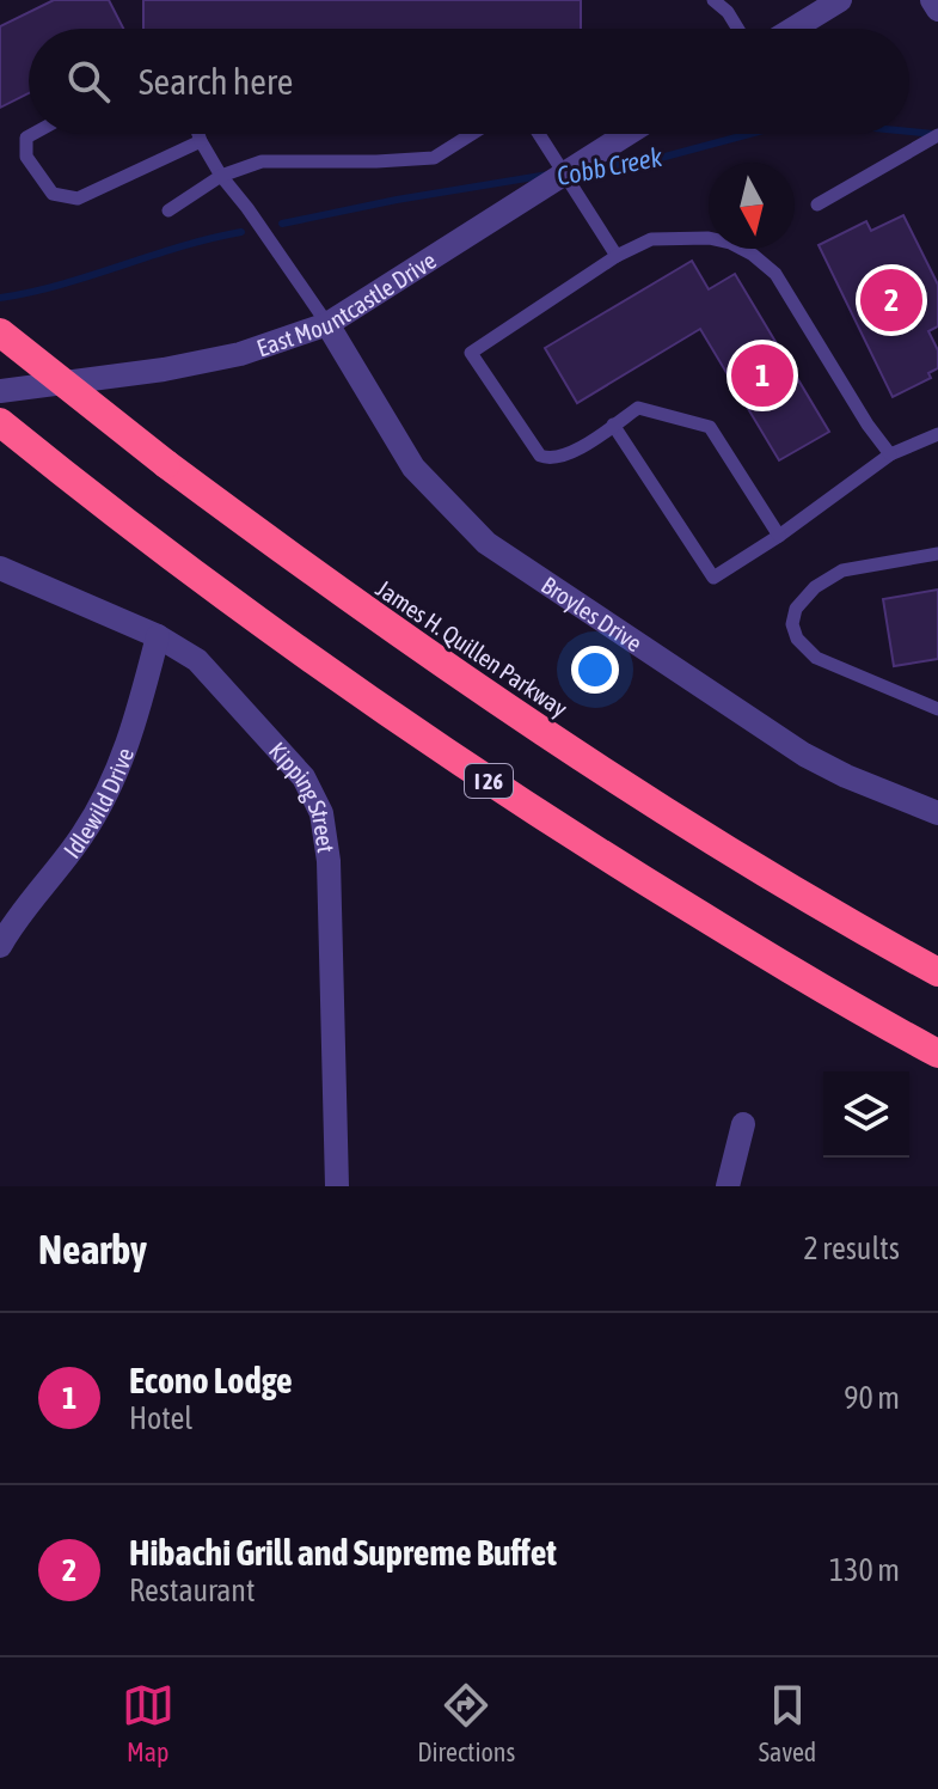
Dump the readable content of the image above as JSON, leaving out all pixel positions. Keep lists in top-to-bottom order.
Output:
{
  "streets": {
    "highway": ["James H. Quillen Parkway", "I 26"],
    "street": [
      "East Mountcastle Drive",
      "Broyles Drive",
      "Idlewild Drive",
      "Kipping Street"
    ]
  },
  "crossings": [
    ["East Mountcastle Drive", "Broyles Drive"],
    ["Idlewild Drive", "Kipping Street"]
  ],
  "water": ["Cobb Creek"],
  "north": "bottom",
  "page": {
    "search": "Search here",
    "pins": ["2", "1"],
    "heading": ["Nearby", "2 results"],
    "list": [
      {
        "mark": "1",
        "name": "Econo Lodge",
        "note": "Hotel",
        "value": "90 m"
      },
      {
        "mark": "2",
        "name": "Hibachi Grill and Supreme Buffet",
        "note": "Restaurant",
        "value": "130 m"
      }
    ],
    "nav": ["Map", "Directions", "Saved"]
  }
}
